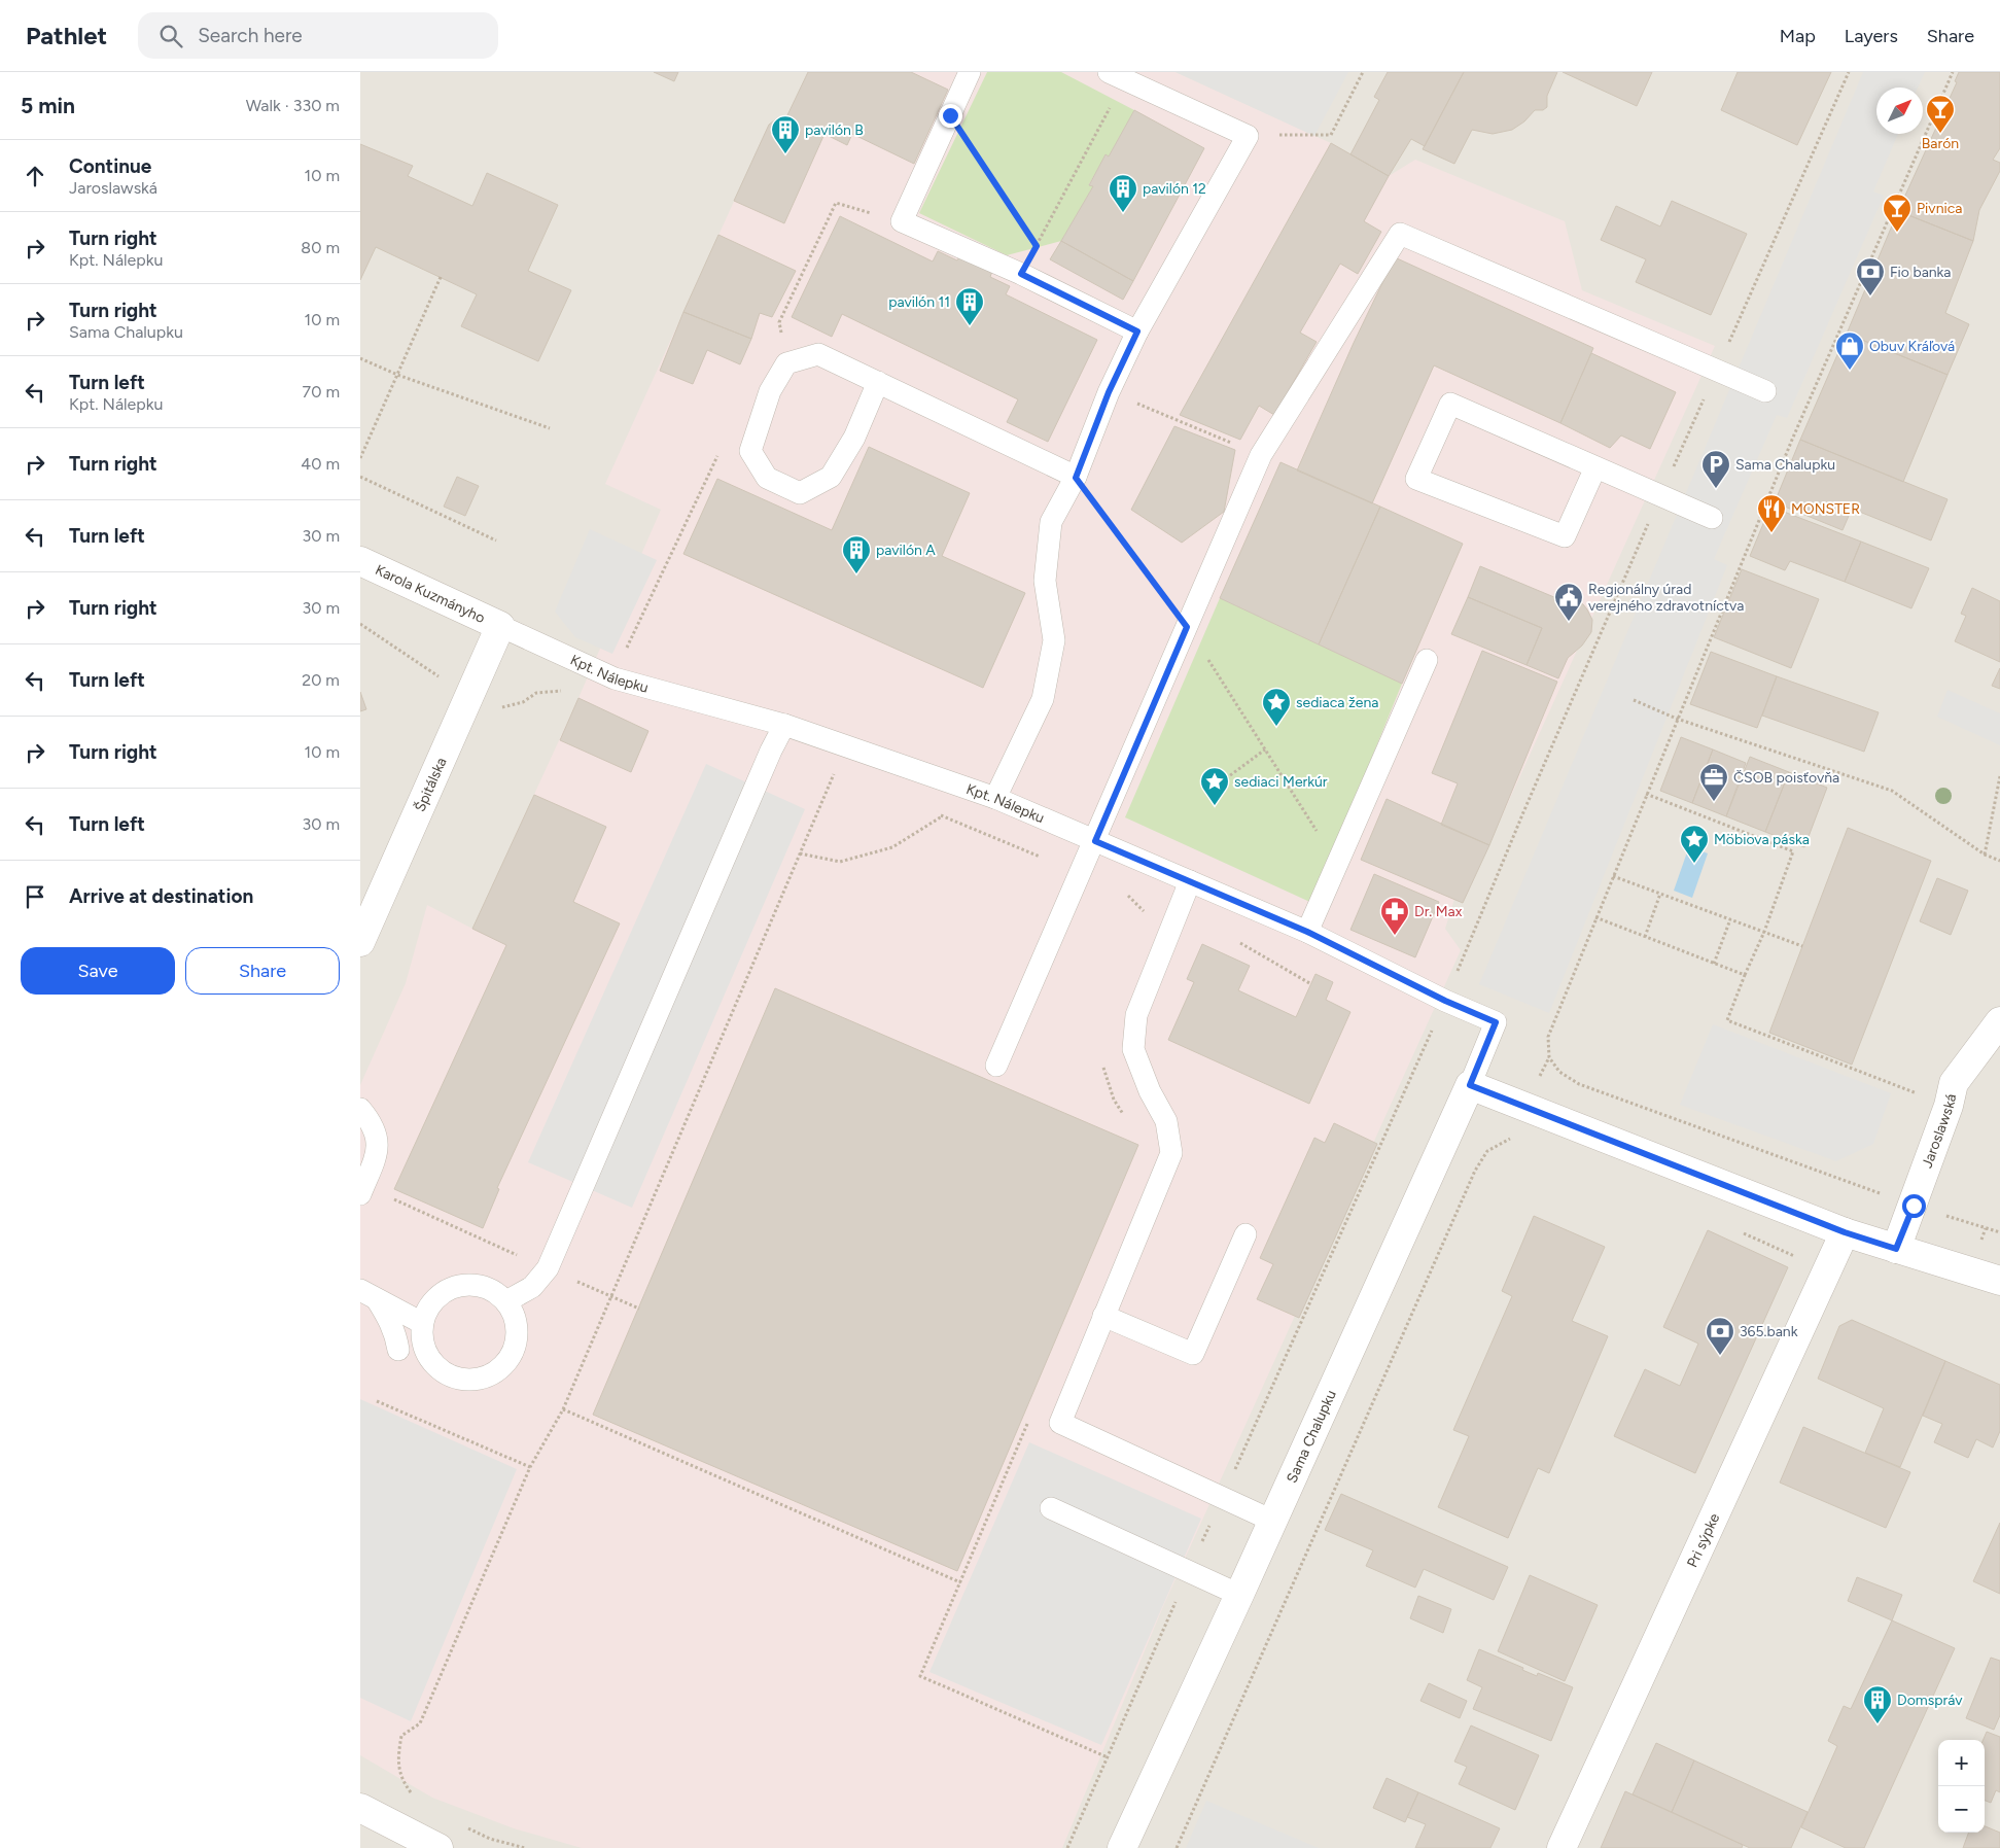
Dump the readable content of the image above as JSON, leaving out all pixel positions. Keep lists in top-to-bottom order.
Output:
{
  "streets": {
    "street": [
      "Karola Kuzmányho",
      "Špitálska",
      "Jaroslawská",
      "Sama Chalupku",
      "Pri sýpke"
    ],
    "lane": ["Kpt. Nálepku"]
  },
  "crossings": [
    ["Karola Kuzmányho", "Kpt. Nálepku"],
    ["Karola Kuzmányho", "Špitálska"],
    ["Kpt. Nálepku", "Špitálska"],
    ["Kpt. Nálepku", "Sama Chalupku"]
  ],
  "places": {
    "bar": ["Barón", "Pivnica"],
    "building": [
      "pavilón B",
      "pavilón 12",
      "pavilón 11",
      "pavilón A",
      "Domspráv"
    ],
    "bank": ["Fio banka", "365.bank"],
    "shop": ["Obuv Kráľová"],
    "parking": ["Sama Chalupku"],
    "restaurant": ["MONSTER"],
    "public building": ["Regionálny úrad verejného zdravotníctva"],
    "place": ["sediaca žena", "sediaci Merkúr", "Möbiova páska"],
    "office": ["ČSOB poisťovňa"],
    "pharmacy": ["Dr. Max"]
  },
  "north": "top right",
  "page": {
    "header": "Pathlet",
    "search": "Search here",
    "nav": ["Map", "Layers", "Share"],
    "heading": ["5 min", "Walk · 330 m"],
    "list": [
      ["Continue", "Jaroslawská", "10 m"],
      ["Turn right", "Kpt. Nálepku", "80 m"],
      ["Turn right", "Sama Chalupku", "10 m"],
      ["Turn left", "Kpt. Nálepku", "70 m"],
      ["Turn right", "40 m"],
      ["Turn left", "30 m"],
      ["Turn right", "30 m"],
      ["Turn left", "20 m"],
      ["Turn right", "10 m"],
      ["Turn left", "30 m"],
      "Arrive at destination"
    ],
    "buttons": ["Save", "Share"],
    "map_buttons": ["+", "−"]
  }
}
